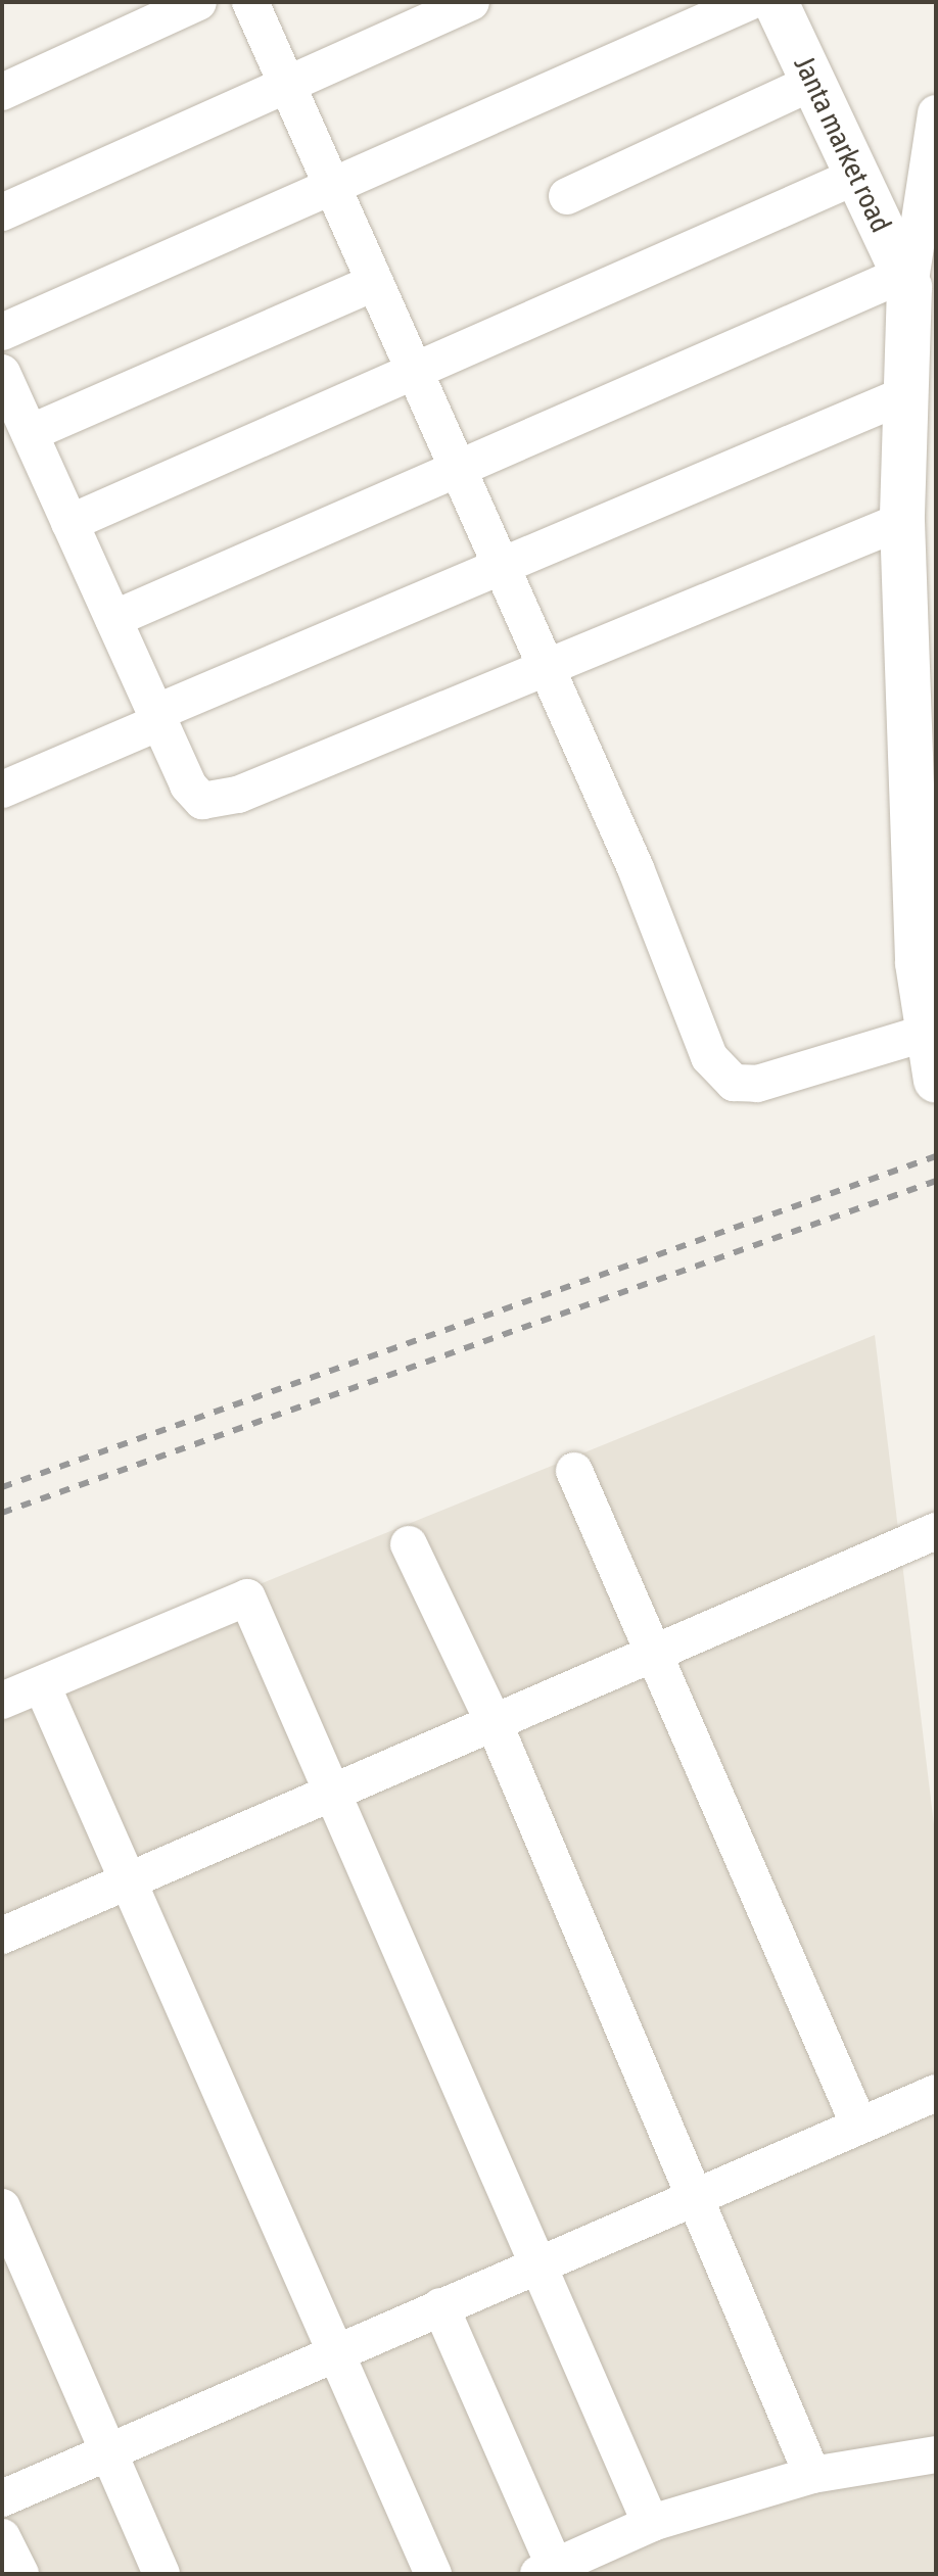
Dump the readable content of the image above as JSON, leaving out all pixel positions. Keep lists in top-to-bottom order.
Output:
{
  "streets": {
    "street": ["Janta market road"]
  }
}
